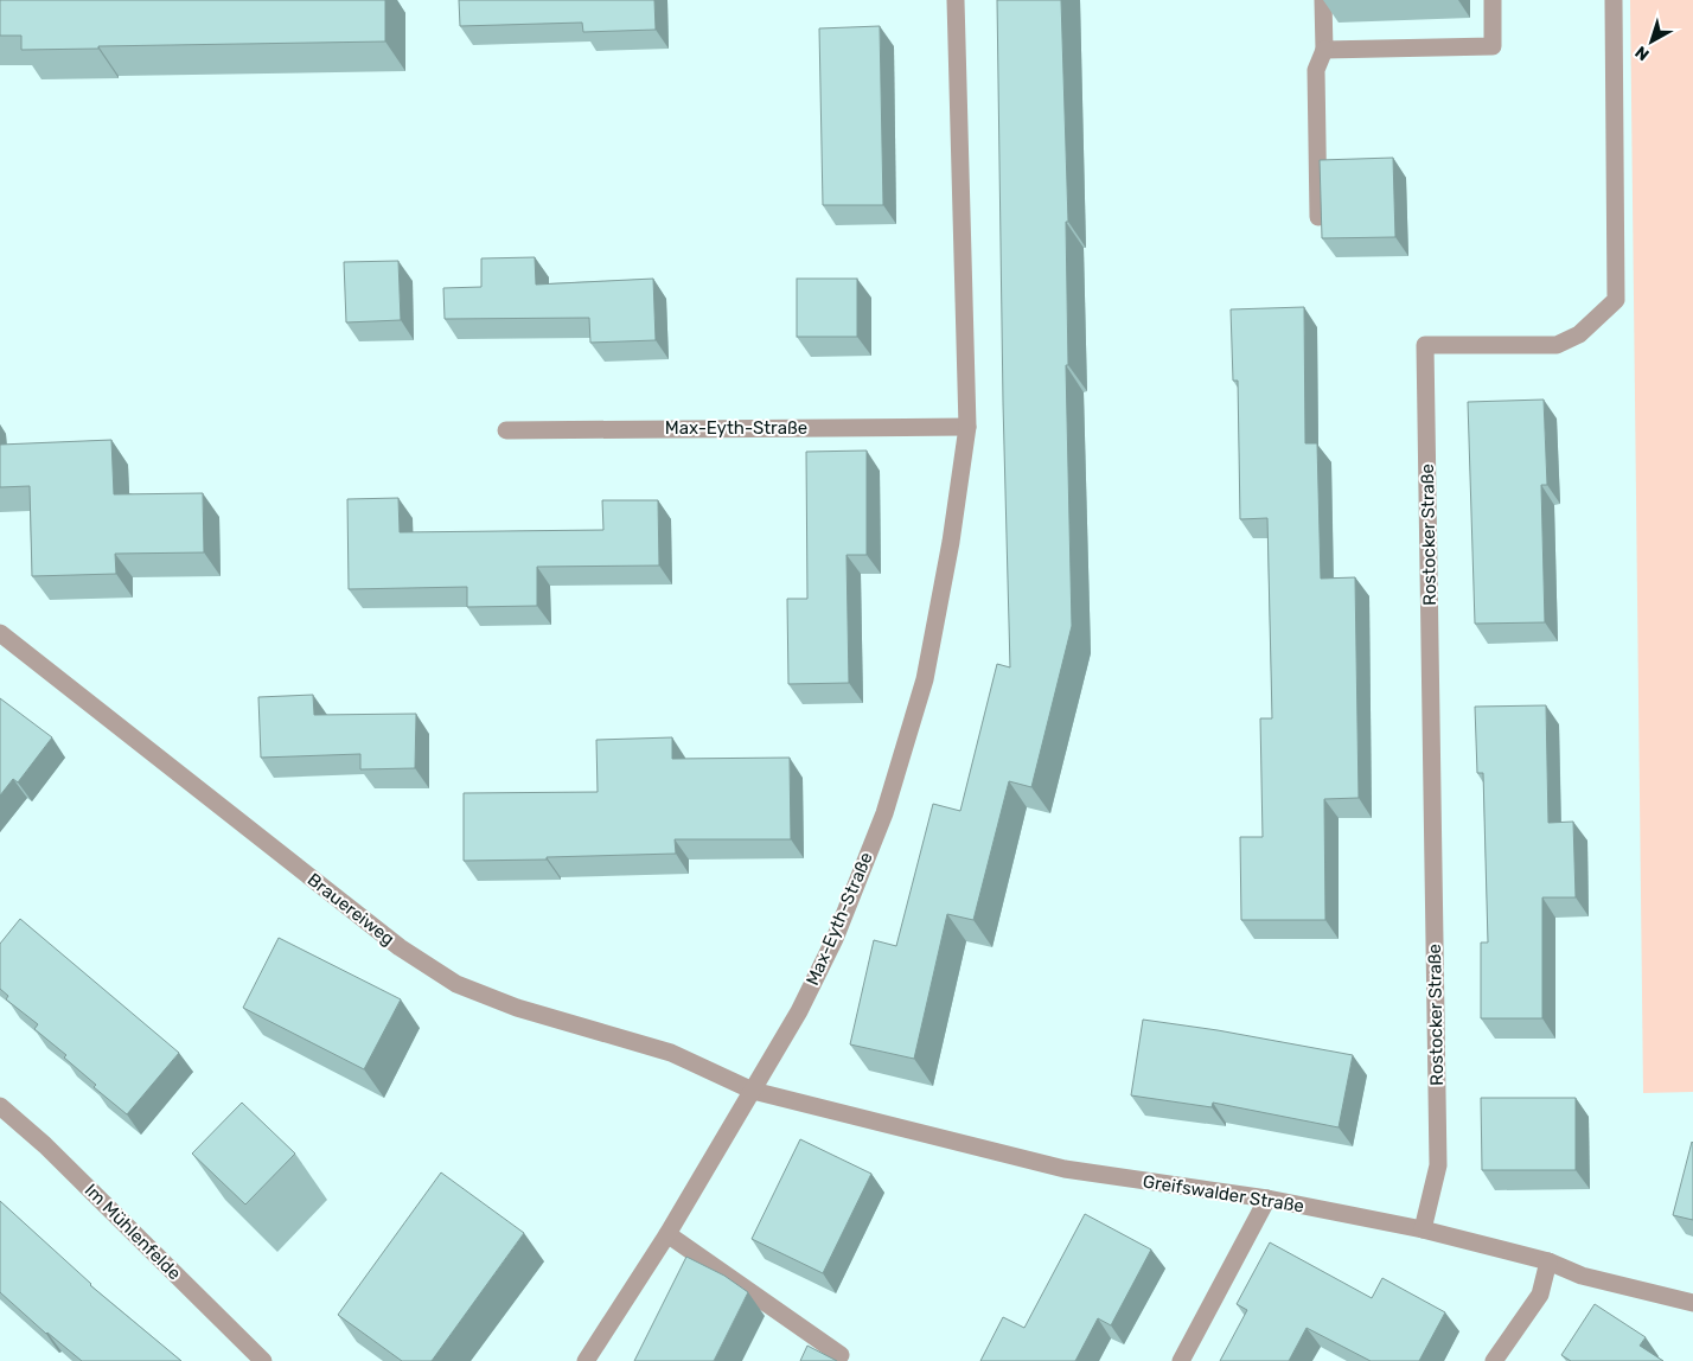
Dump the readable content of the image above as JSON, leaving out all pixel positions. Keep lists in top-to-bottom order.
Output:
{
  "streets": {
    "street": [
      "Max-Eyth-Straße",
      "Rostocker Straße",
      "Brauereiweg",
      "Greifswalder Straße",
      "Im Mühlenfelde"
    ]
  },
  "crossings": [
    ["Max-Eyth-Straße", "Brauereiweg"],
    ["Max-Eyth-Straße", "Greifswalder Straße"],
    ["Rostocker Straße", "Greifswalder Straße"],
    ["Brauereiweg", "Greifswalder Straße"]
  ],
  "north": "bottom left"
}
